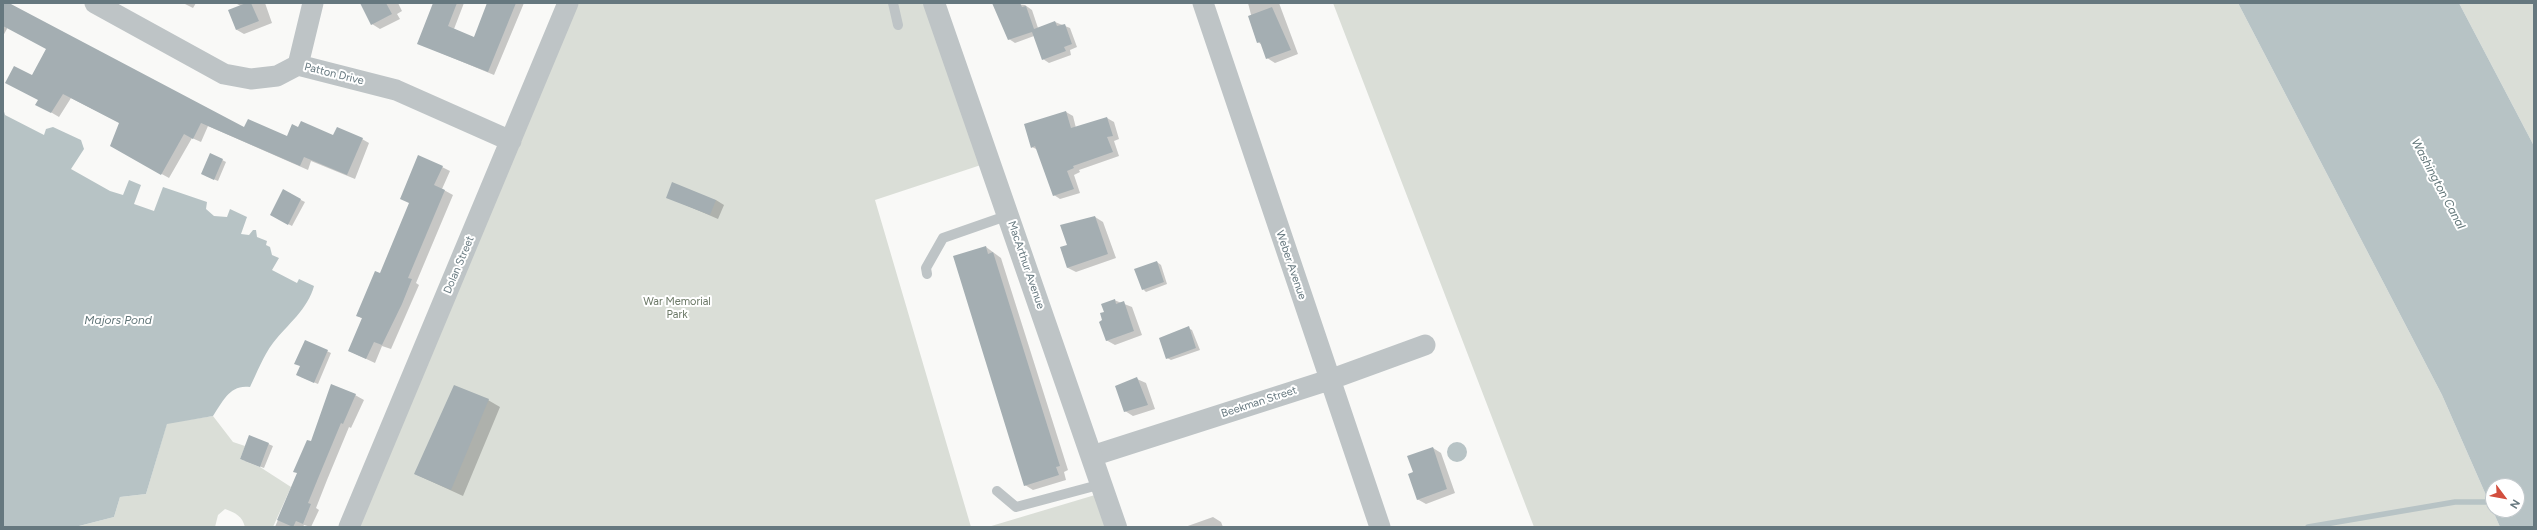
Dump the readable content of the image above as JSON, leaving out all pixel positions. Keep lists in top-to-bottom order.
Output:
{
  "streets": {
    "street": [
      "Patton Drive",
      "Dolan Street",
      "MacArthur Avenue",
      "Weber Avenue",
      "Beekman Street"
    ]
  },
  "crossings": [
    ["Patton Drive", "Dolan Street"],
    ["MacArthur Avenue", "Beekman Street"],
    ["Weber Avenue", "Beekman Street"]
  ],
  "water": ["Washington Canal", "Majors Pond"],
  "parks": ["War Memorial Park"],
  "north": "bottom right"
}
